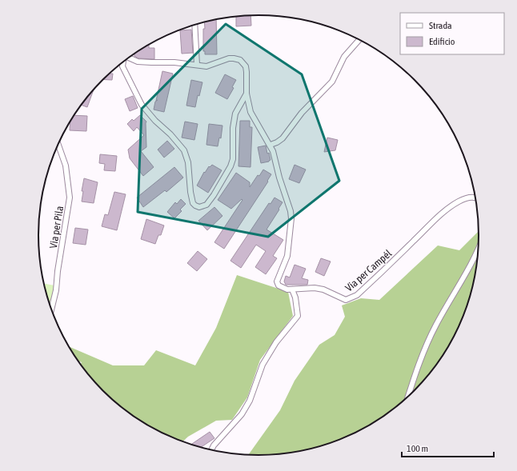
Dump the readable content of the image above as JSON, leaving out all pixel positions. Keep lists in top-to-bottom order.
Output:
{
  "streets": {
    "street": ["Via per Pila", "Via per Campél"]
  },
  "legend": ["Strada", "Edificio"],
  "scale_bar": "100 m"
}
